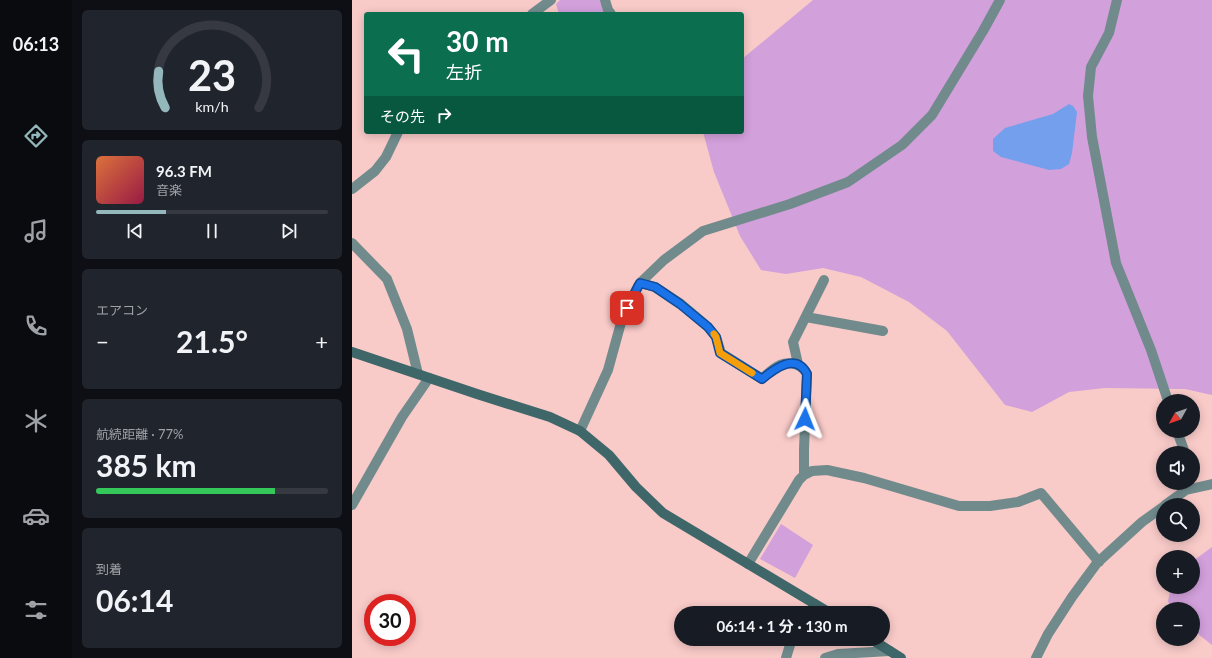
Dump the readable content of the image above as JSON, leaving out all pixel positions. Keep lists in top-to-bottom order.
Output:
{
  "north": "bottom left",
  "page": {
    "tabs": "06:13",
    "turn": ["30 m", "左折"],
    "then": "その先",
    "song": ["96.3 FM", "音楽"],
    "tile": [
      "エアコン",
      ["航続距離 · 77%", "385 km"],
      ["到着", "06:14"]
    ],
    "heat": ["−", "21.5°", "+"],
    "map_buttons": ["+", "−"],
    "limit": "30",
    "trip": "06:14 · 1 分 · 130 m",
    "gauge": ["23", "km/h"]
  }
}
